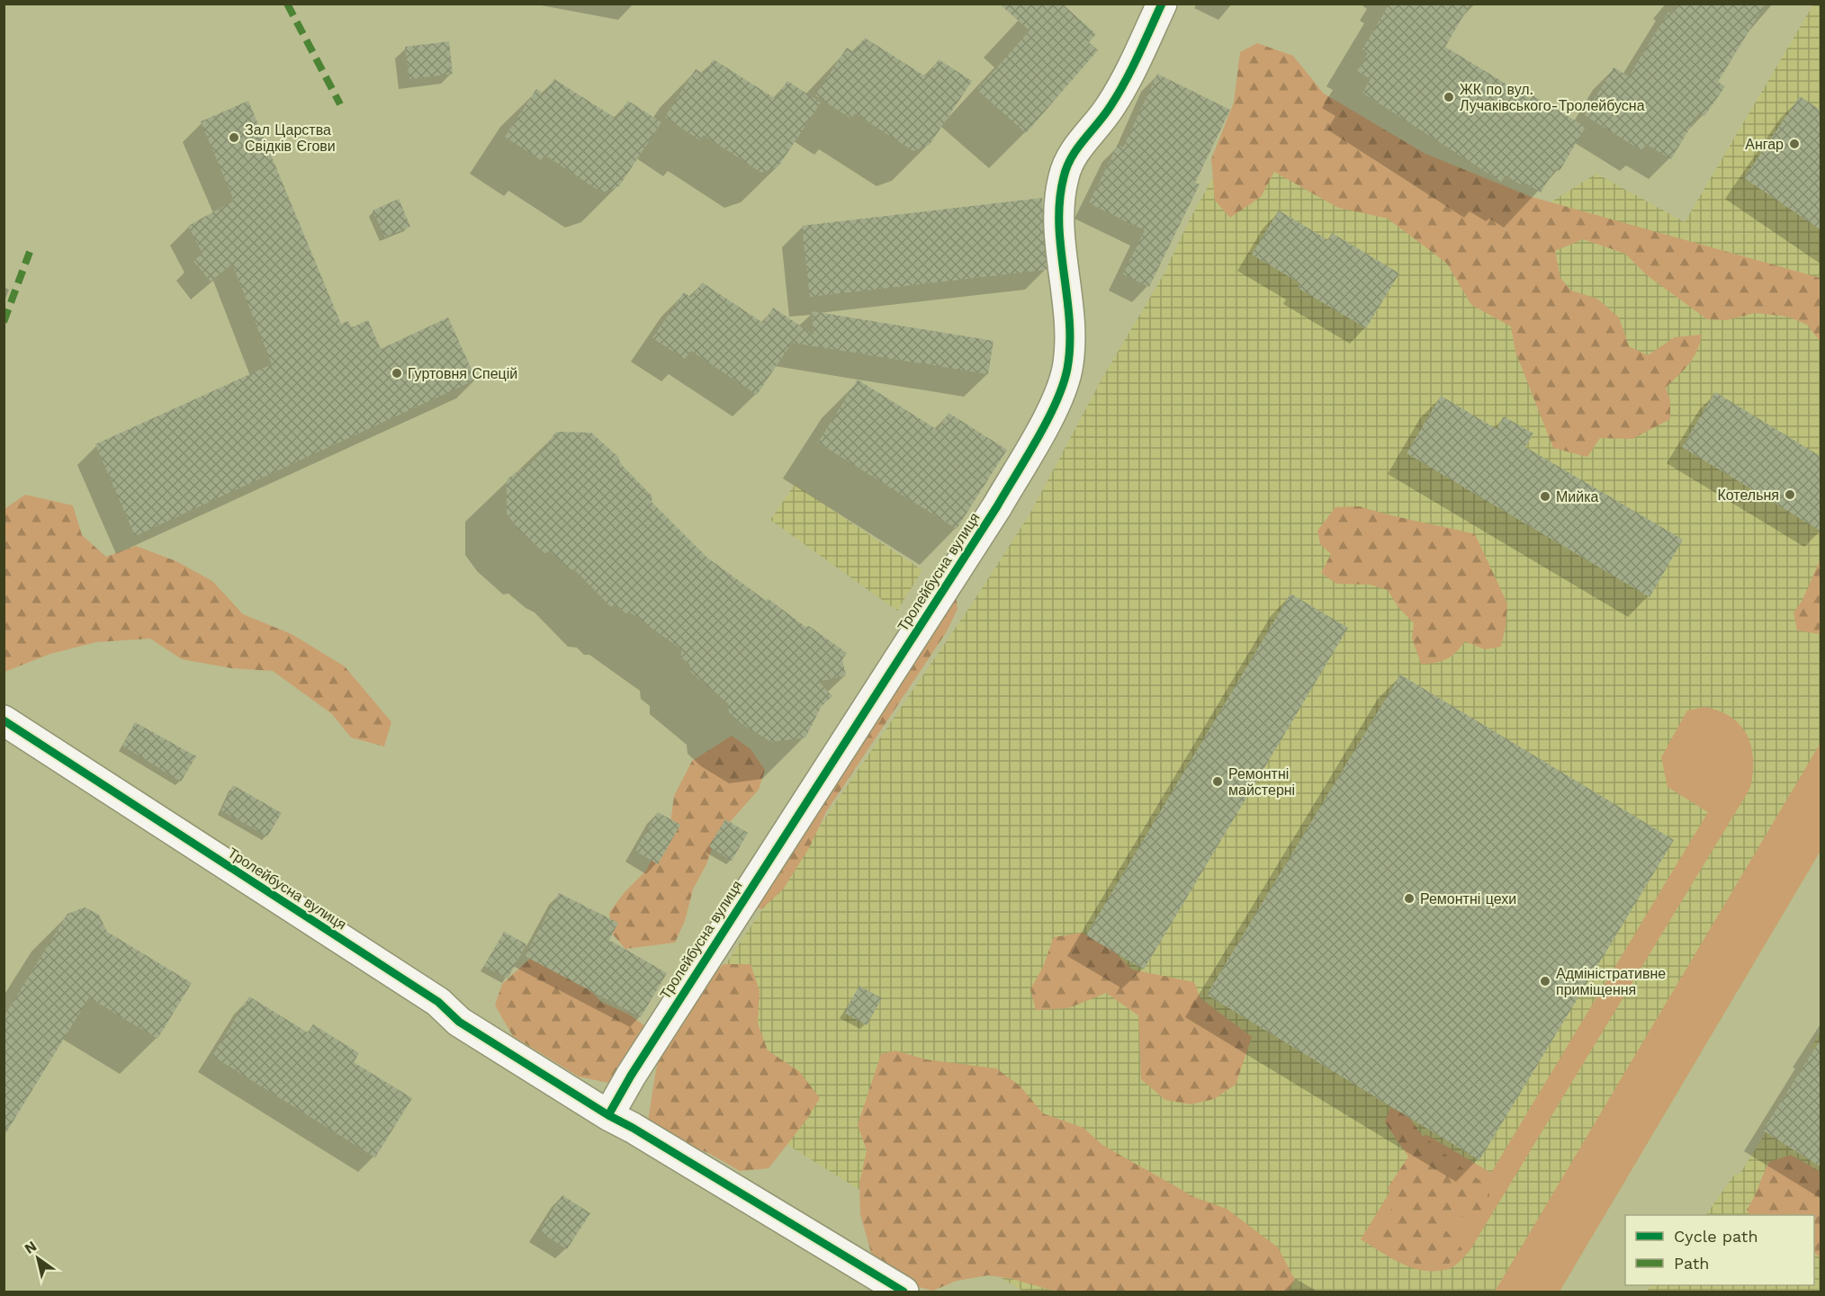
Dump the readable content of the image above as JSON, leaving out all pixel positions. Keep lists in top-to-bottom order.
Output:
{
  "streets": {
    "street": ["Тролейбусна вулиця"]
  },
  "places": [
    "ЖК по вул. Лучаківського-Тролейбусна",
    "Зал Царства Свідків Єгови",
    "Ангар",
    "Гуртовня Спецій",
    "Котельня",
    "Мийка",
    "Ремонтні майстерні",
    "Ремонтні цехи",
    "Адміністративне приміщення"
  ],
  "legend": ["Cycle path", "Path"],
  "north": "top left"
}
